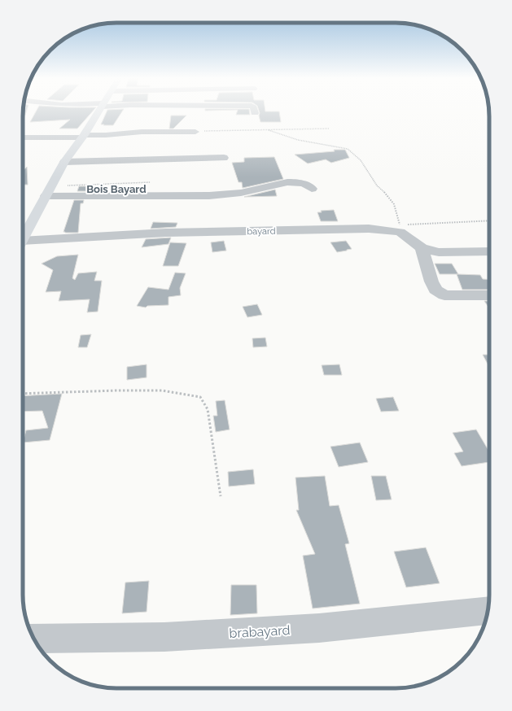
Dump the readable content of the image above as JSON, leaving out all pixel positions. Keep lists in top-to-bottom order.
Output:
{
  "streets": {
    "street": ["bayard", "brabayard"]
  },
  "districts": ["Bois Bayard"]
}
